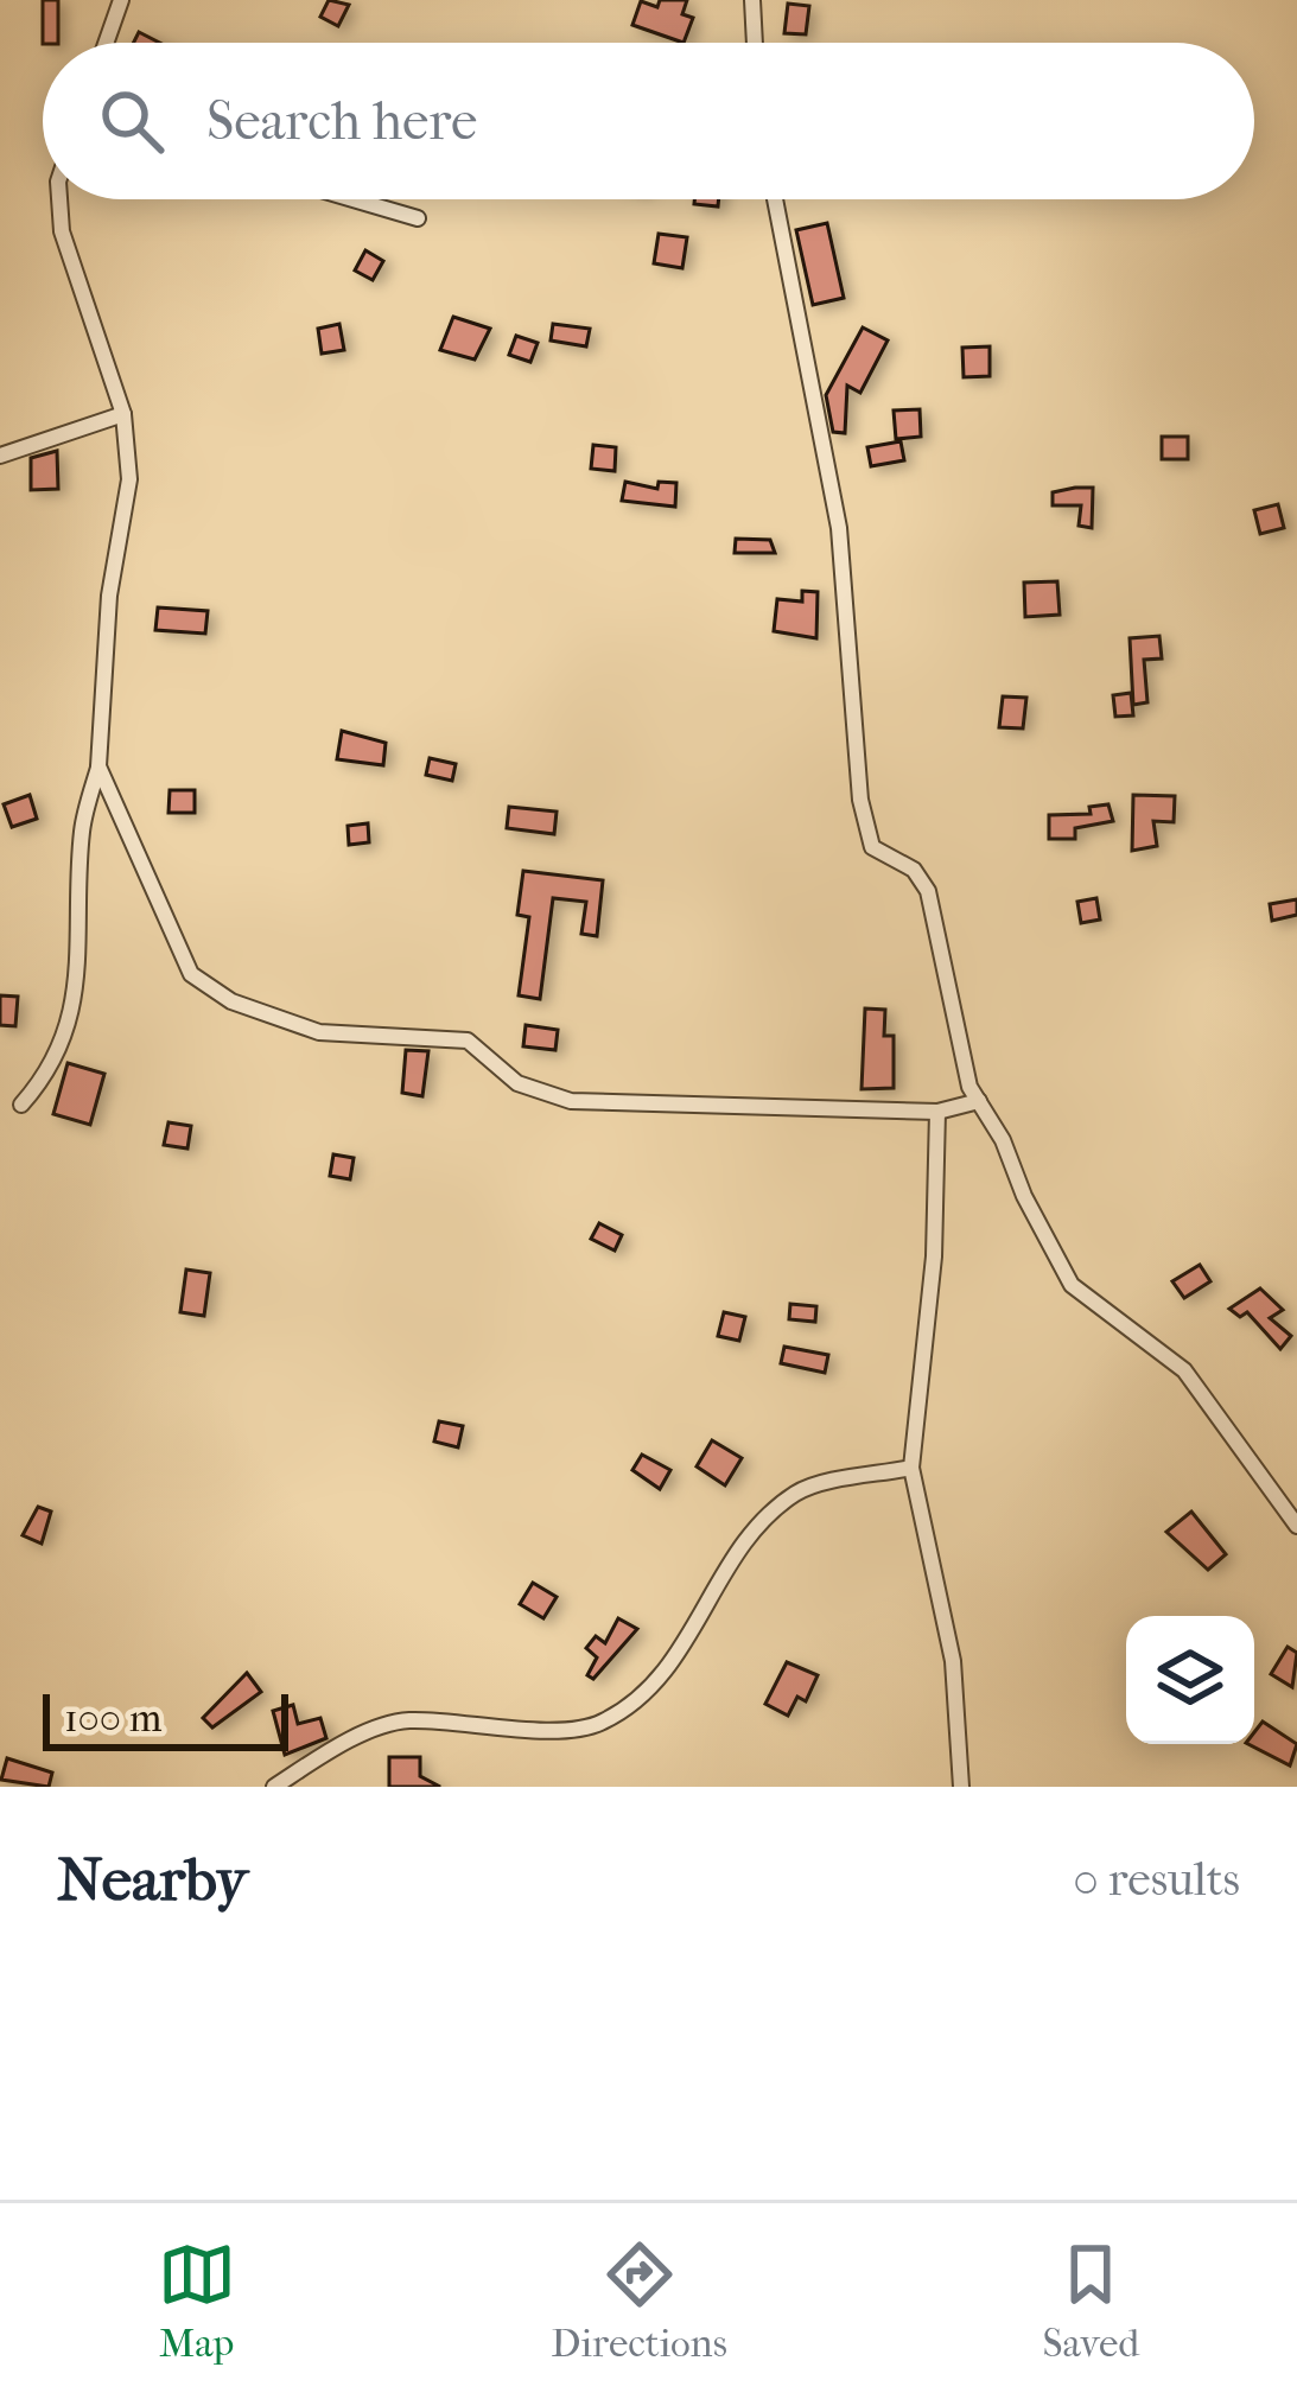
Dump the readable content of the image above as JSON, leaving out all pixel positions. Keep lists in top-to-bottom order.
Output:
{
  "scale_bar": "100 m",
  "page": {
    "search": "Search here",
    "scale": "100 m",
    "heading": ["Nearby", "0 results"],
    "nav": ["Map", "Directions", "Saved"]
  }
}
